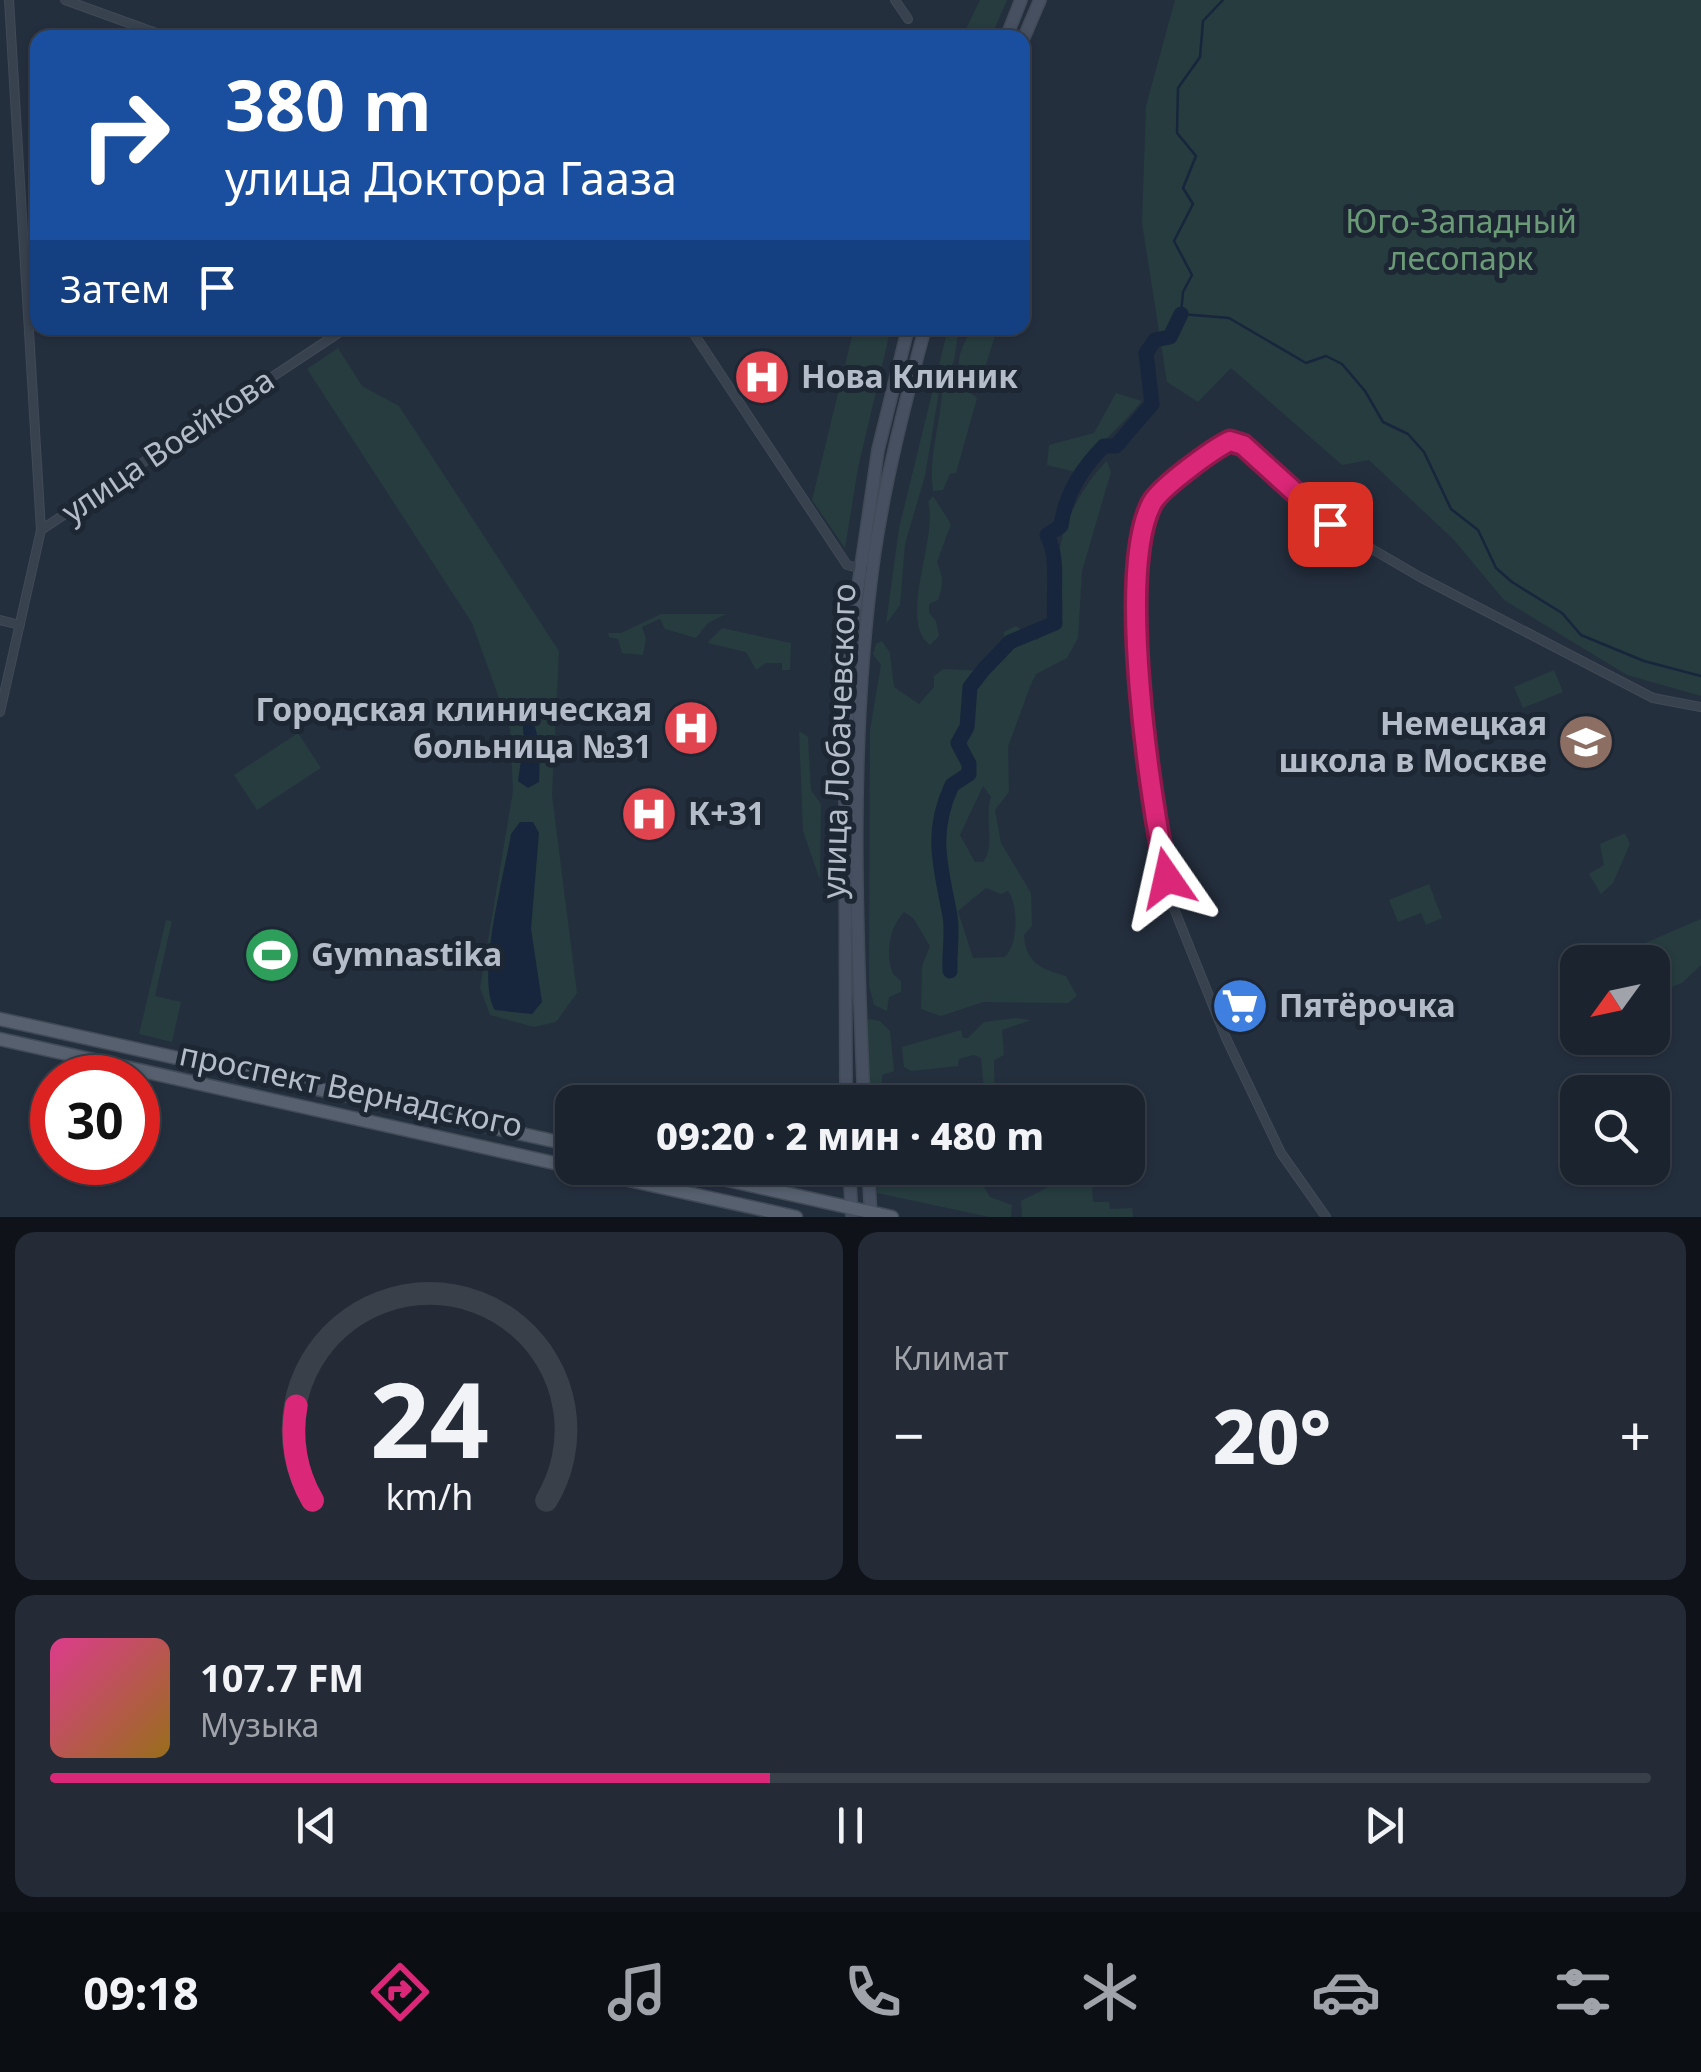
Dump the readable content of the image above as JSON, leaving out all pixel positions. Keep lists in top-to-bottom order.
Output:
{
  "streets": {
    "main road": ["улица Лобачевского", "проспект Вернадского"],
    "street": ["улица Воейкова"]
  },
  "parks": ["Юго-Западный лесопарк"],
  "places": {
    "hospital": ["Нова Клиник", "Городская клиническая больница №31", "К+31"],
    "school or university": ["Немецкая школа в Москве"],
    "sports": ["Gymnastika"],
    "supermarket": ["Пятёрочка"]
  },
  "north": "bottom left",
  "page": {
    "turn": ["380 m", "улица Доктора Гааза"],
    "then": "Затем",
    "limit": "30",
    "trip": "09:20 · 2 мин · 480 m",
    "tile": "Климат",
    "heat": ["−", "20°", "+"],
    "song": ["107.7 FM", "Музыка"],
    "tabs": "09:18",
    "gauge": ["24", "km/h"]
  }
}
